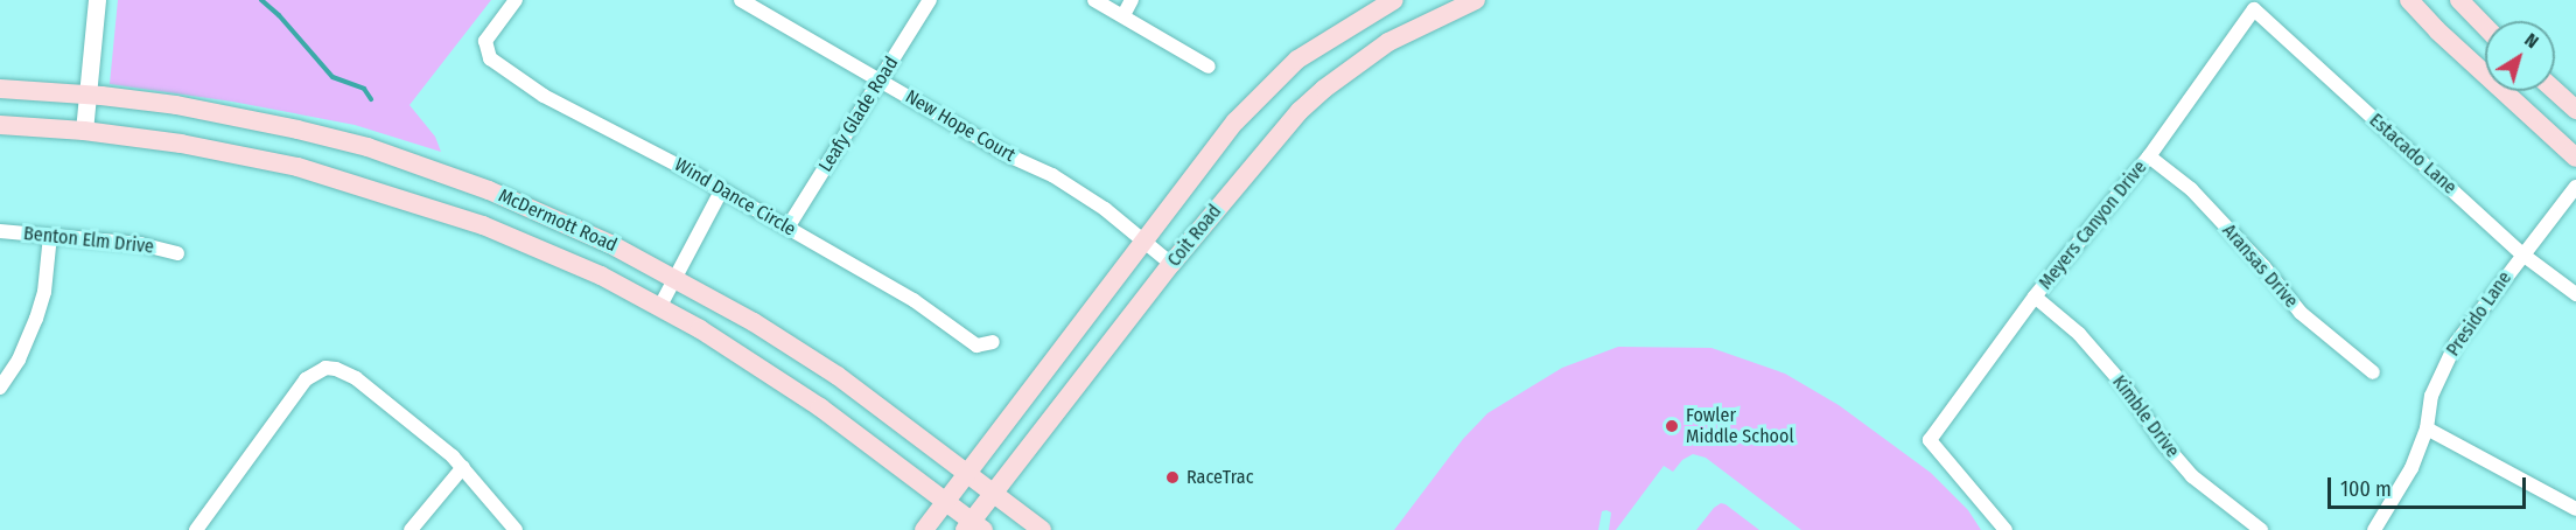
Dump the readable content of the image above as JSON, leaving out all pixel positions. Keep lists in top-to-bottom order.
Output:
{
  "streets": {
    "main road": ["McDermott Road", "Coit Road"],
    "street": [
      "Leafy Glade Road",
      "New Hope Court",
      "Estacado Lane",
      "Wind Dance Circle",
      "Meyers Canyon Drive",
      "Benton Elm Drive",
      "Aransas Drive",
      "Presido Lane",
      "Kimble Drive"
    ]
  },
  "crossings": [
    ["Leafy Glade Road", "New Hope Court"],
    ["Leafy Glade Road", "Wind Dance Circle"],
    ["New Hope Court", "Coit Road"],
    ["Estacado Lane", "Meyers Canyon Drive"],
    ["Estacado Lane", "Presido Lane"],
    ["McDermott Road", "Coit Road"],
    ["Meyers Canyon Drive", "Aransas Drive"],
    ["Meyers Canyon Drive", "Kimble Drive"]
  ],
  "places": ["Fowler Middle School", "RaceTrac"],
  "scale_bar": "100 m",
  "north": "top right"
}
